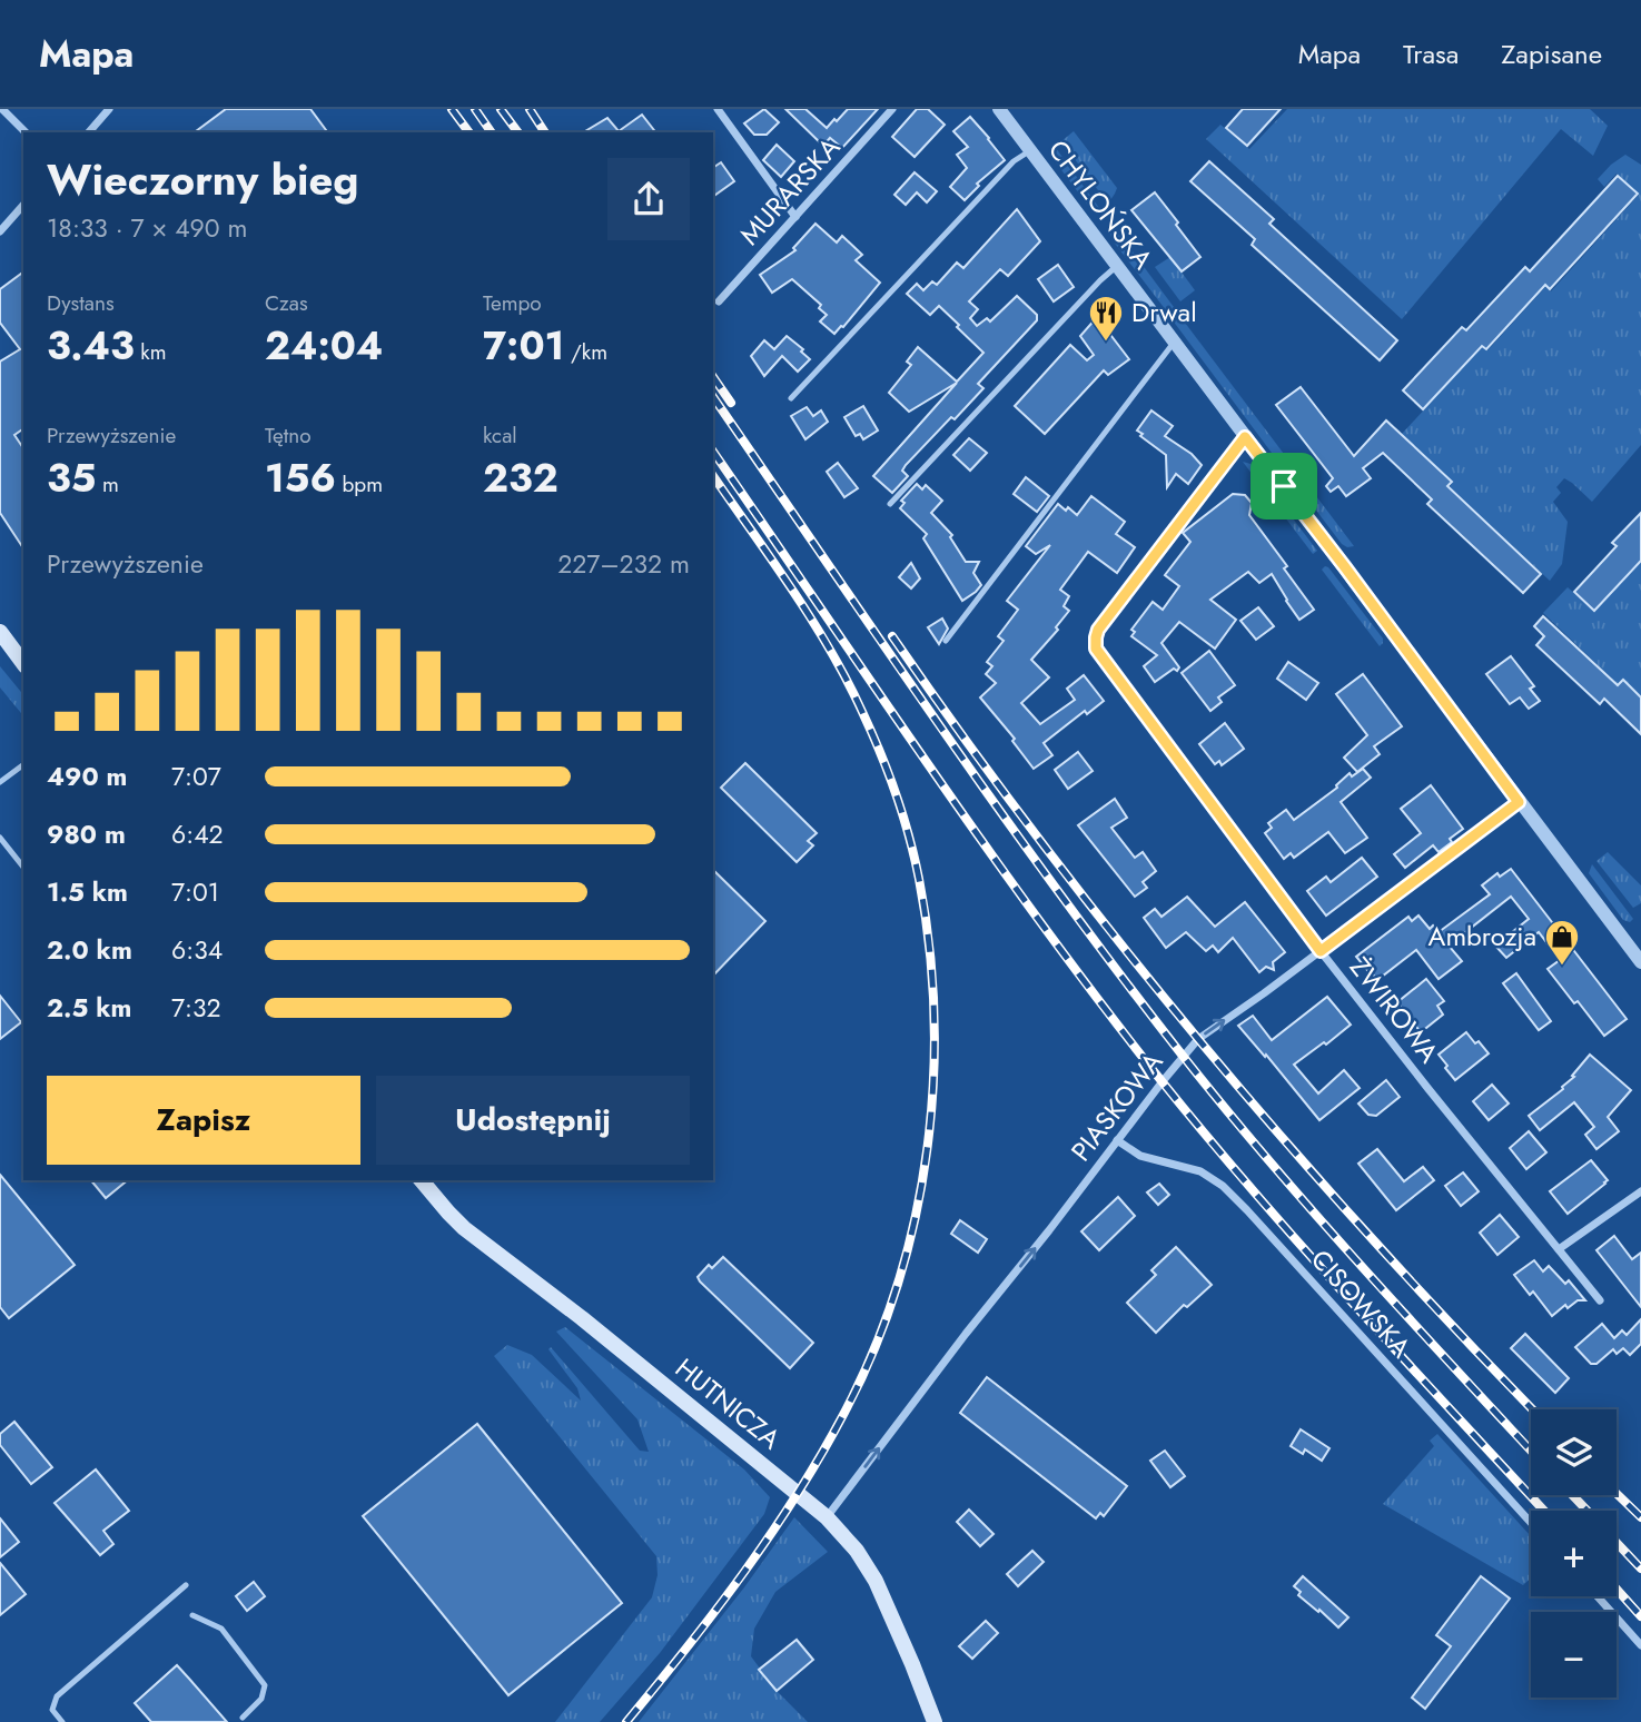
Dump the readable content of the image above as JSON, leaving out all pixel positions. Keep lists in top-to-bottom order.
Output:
{
  "streets": {
    "main road": ["HUTNICZA"],
    "street": [
      "MURARSKA",
      "CHYLOŃSKA",
      "ŻWIROWA",
      "PIASKOWA",
      "CISOWSKA"
    ]
  },
  "crossings": [
    ["CHYLOŃSKA", "ŻWIROWA"],
    ["CHYLOŃSKA", "PIASKOWA"],
    ["ŻWIROWA", "PIASKOWA"],
    ["PIASKOWA", "CISOWSKA"],
    ["PIASKOWA", "HUTNICZA"]
  ],
  "one_way": ["PIASKOWA"],
  "places": {
    "restaurant": ["Drwal"],
    "shop": ["Ambrozja"]
  },
  "page": {
    "header": "Mapa",
    "nav": ["Mapa", "Trasa", "Zapisane"],
    "heading": ["Wieczorny bieg", "18:33 · 7 × 490 m"],
    "stats": [
      ["Dystans", "3.43 km"],
      ["Czas", "24:04"],
      ["Tempo", "7:01 /km"],
      ["Przewyższenie", "35 m"],
      ["Tętno", "156 bpm"],
      ["kcal", "232"]
    ],
    "chart": ["Przewyższenie", "227–232 m"],
    "list": [
      {
        "name": "490 m",
        "note": "7:07"
      },
      {
        "name": "980 m",
        "note": "6:42"
      },
      {
        "name": "1.5 km",
        "note": "7:01"
      },
      {
        "name": "2.0 km",
        "note": "6:34"
      },
      {
        "name": "2.5 km",
        "note": "7:32"
      }
    ],
    "buttons": ["Zapisz", "Udostępnij"],
    "map_buttons": ["+", "−"]
  }
}
